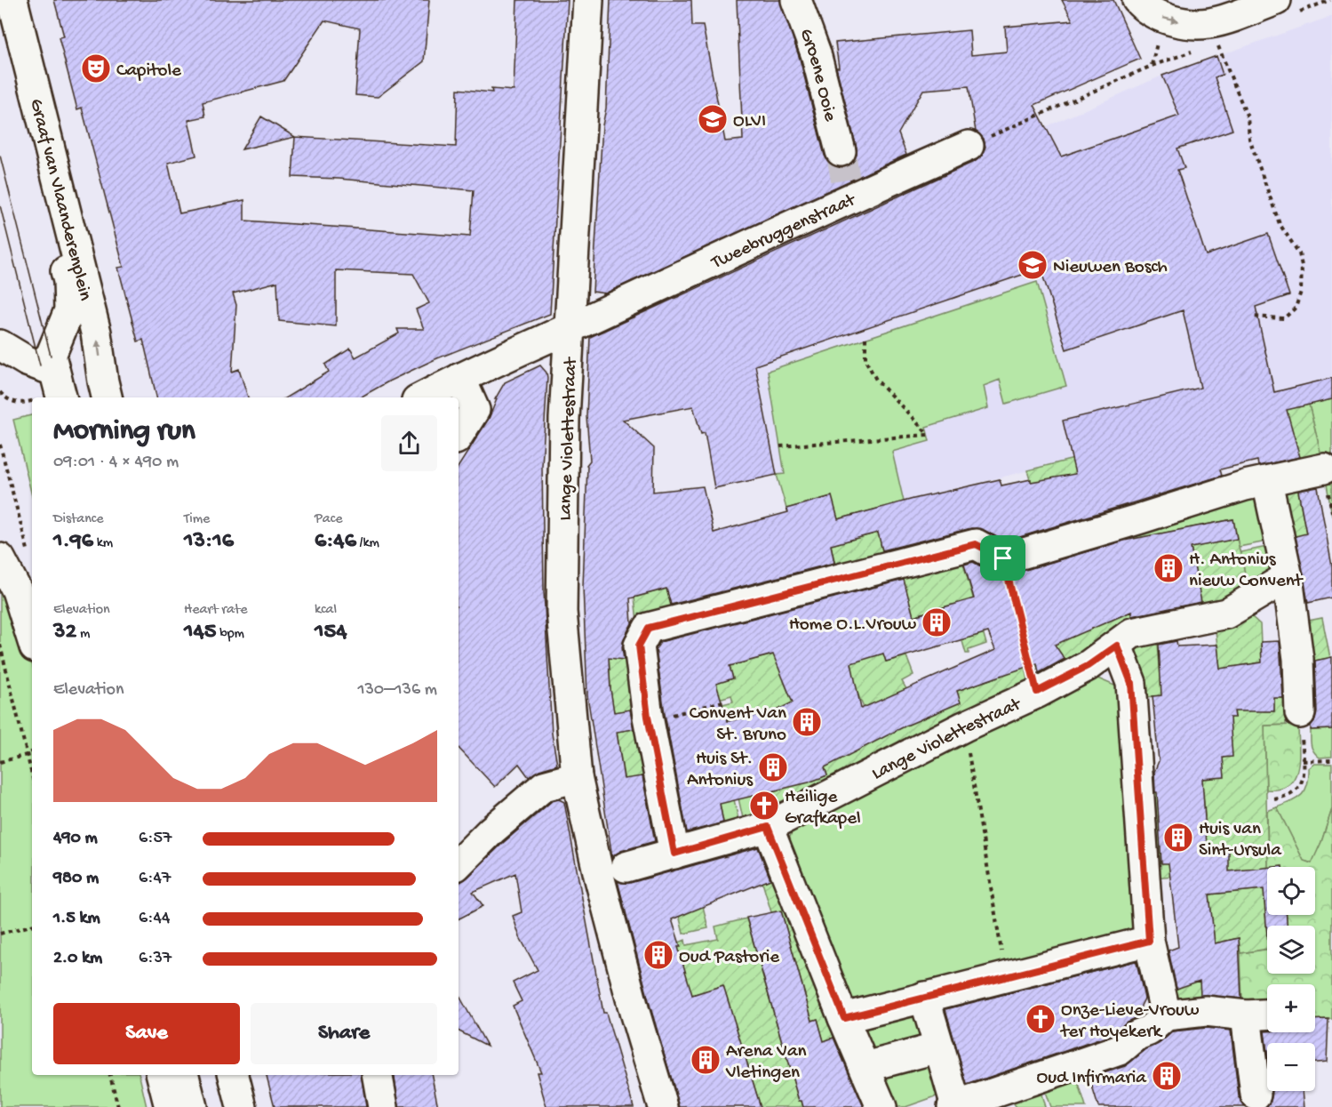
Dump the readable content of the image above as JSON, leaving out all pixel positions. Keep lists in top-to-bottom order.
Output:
{
  "streets": {
    "street": [
      "Groene Ooie",
      "Graaf van Vlaanderenplein",
      "Tweebruggenstraat",
      "Lange Violettestraat"
    ]
  },
  "crossings": [
    ["Tweebruggenstraat", "Lange Violettestraat"]
  ],
  "places": {
    "theatre": ["Capitole"],
    "school or university": ["OLVI", "Nieuwen Bosch"],
    "building": [
      "H. Antonius nieuw Convent",
      "Home O.L.Vrouw",
      "Convent Van St. Bruno",
      "Huis St. Antonius",
      "Huis van Sint-Ursula",
      "Oud Pastorie",
      "Arena Van Vletingen",
      "Oud Infirmaria"
    ],
    "church": ["Heilige Grafkapel", "Onze-Lieve-Vrouw ter Hoyekerk"]
  },
  "page": {
    "heading": ["Morning run", "09:01 · 4 × 490 m"],
    "stats": [
      ["Distance", "1.96 km"],
      ["Time", "13:16"],
      ["Pace", "6:46 /km"],
      ["Elevation", "32 m"],
      ["Heart rate", "145 bpm"],
      ["kcal", "154"]
    ],
    "chart": ["Elevation", "130–136 m"],
    "list": [
      {
        "name": "490 m",
        "note": "6:57"
      },
      {
        "name": "980 m",
        "note": "6:47"
      },
      {
        "name": "1.5 km",
        "note": "6:44"
      },
      {
        "name": "2.0 km",
        "note": "6:37"
      }
    ],
    "map_buttons": ["+", "−"],
    "buttons": ["Save", "Share"]
  }
}
